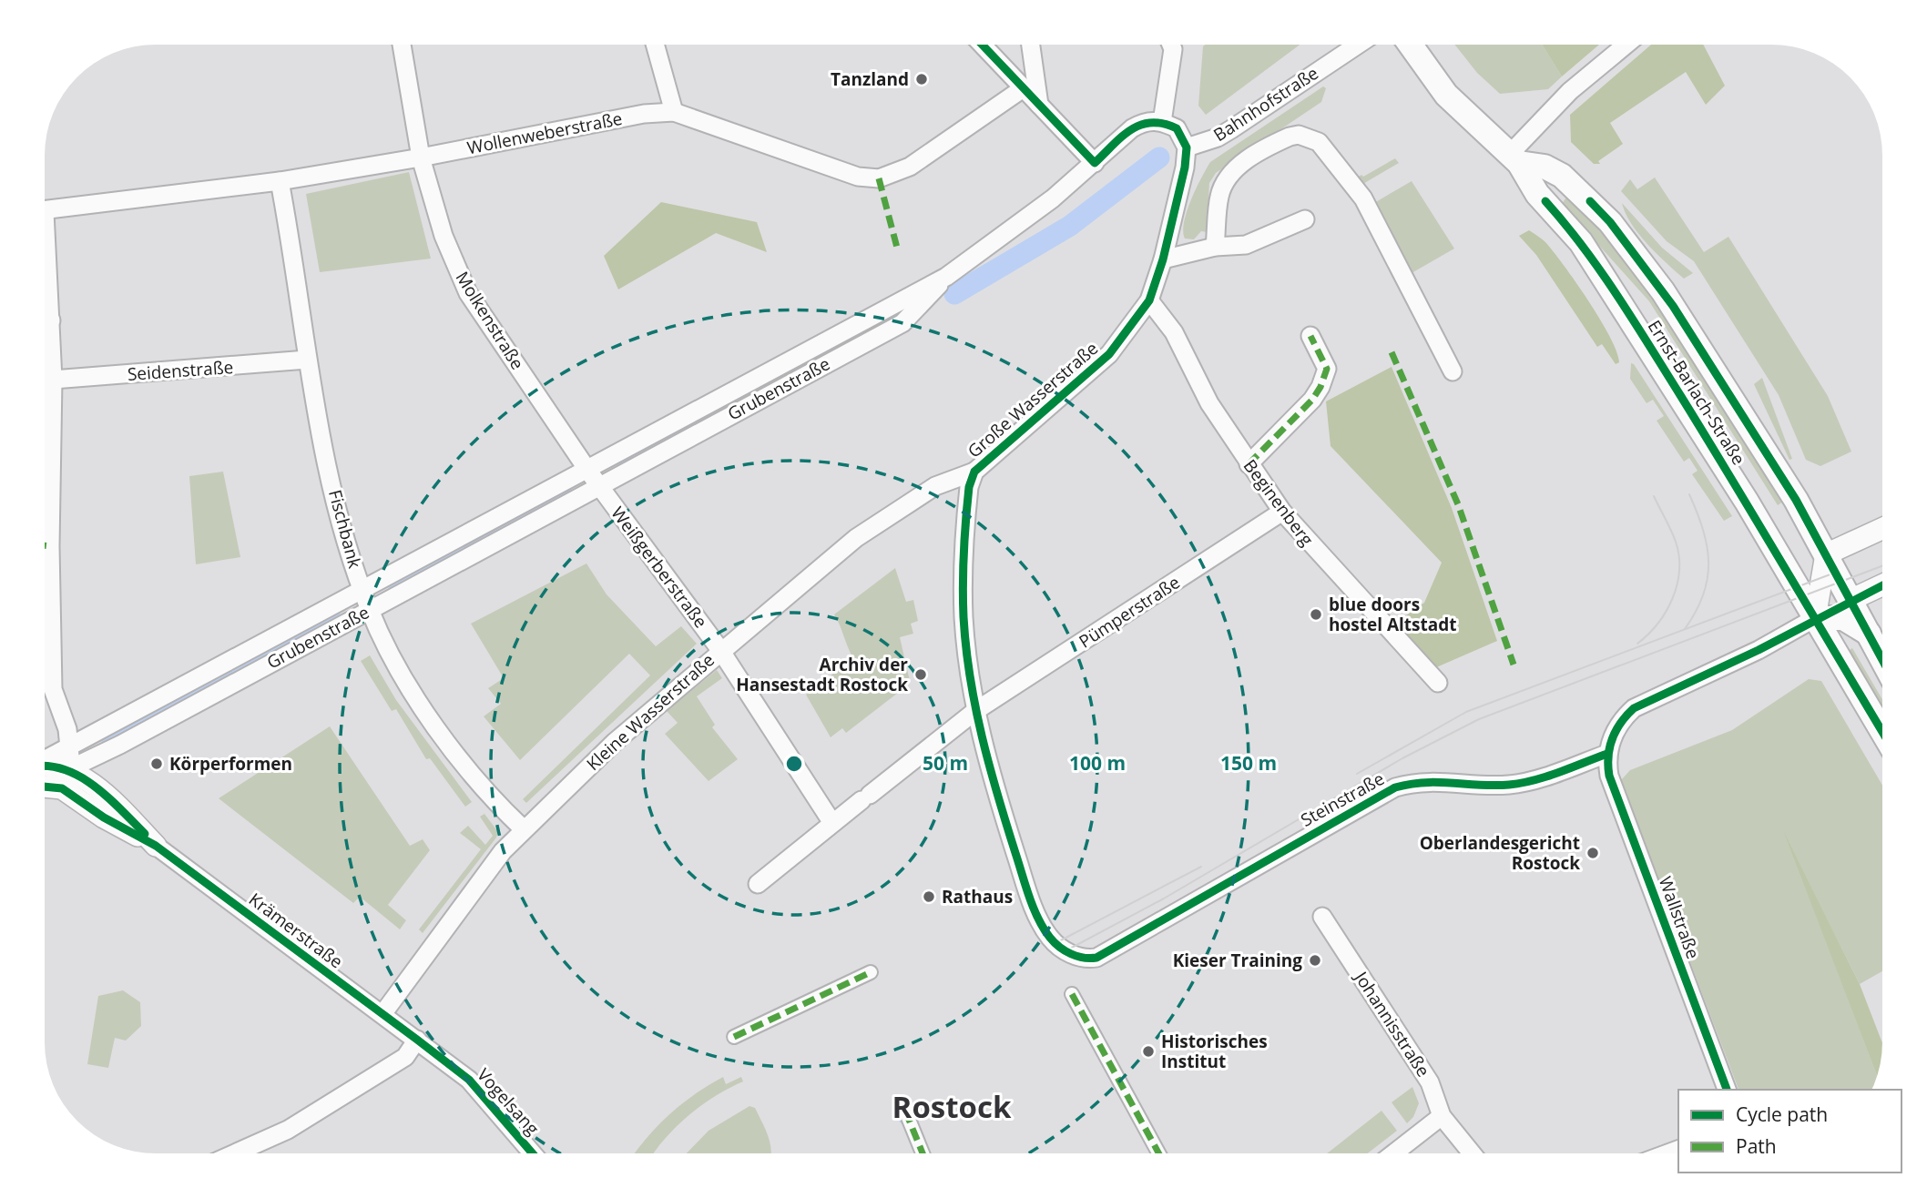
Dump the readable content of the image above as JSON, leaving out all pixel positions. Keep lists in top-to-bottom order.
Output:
{
  "streets": {
    "main road": ["Ernst-Barlach-Straße"],
    "street": [
      "Bahnhofstraße",
      "Wollenweberstraße",
      "Molkenstraße",
      "Seidenstraße",
      "Grubenstraße",
      "Große Wasserstraße",
      "Beginenberg",
      "Fischbank",
      "Weißgerberstraße",
      "Pümperstraße",
      "Kleine Wasserstraße",
      "Steinstraße",
      "Wallstraße",
      "Krämerstraße",
      "Johannisstraße",
      "Vogelsang"
    ]
  },
  "crossings": [
    ["Bahnhofstraße", "Große Wasserstraße"],
    ["Wollenweberstraße", "Molkenstraße"],
    ["Wollenweberstraße", "Fischbank"],
    ["Molkenstraße", "Grubenstraße"],
    ["Seidenstraße", "Fischbank"],
    ["Grubenstraße", "Fischbank"],
    ["Grubenstraße", "Weißgerberstraße"],
    ["Grubenstraße", "Krämerstraße"],
    ["Große Wasserstraße", "Beginenberg"],
    ["Große Wasserstraße", "Pümperstraße"],
    ["Große Wasserstraße", "Kleine Wasserstraße"],
    ["Große Wasserstraße", "Steinstraße"],
    ["Beginenberg", "Pümperstraße"],
    ["Fischbank", "Kleine Wasserstraße"],
    ["Weißgerberstraße", "Pümperstraße"],
    ["Weißgerberstraße", "Kleine Wasserstraße"],
    ["Kleine Wasserstraße", "Krämerstraße"],
    ["Steinstraße", "Wallstraße"],
    ["Krämerstraße", "Vogelsang"]
  ],
  "districts": ["Rostock"],
  "places": [
    "Tanzland",
    "blue doors hostel Altstadt",
    "Archiv der Hansestadt Rostock",
    "Körperformen",
    "Oberlandesgericht Rostock",
    "Rathaus",
    "Kieser Training",
    "Historisches Institut"
  ],
  "legend": ["Cycle path", "Path"],
  "rings": ["50 m", "100 m", "150 m"]
}
